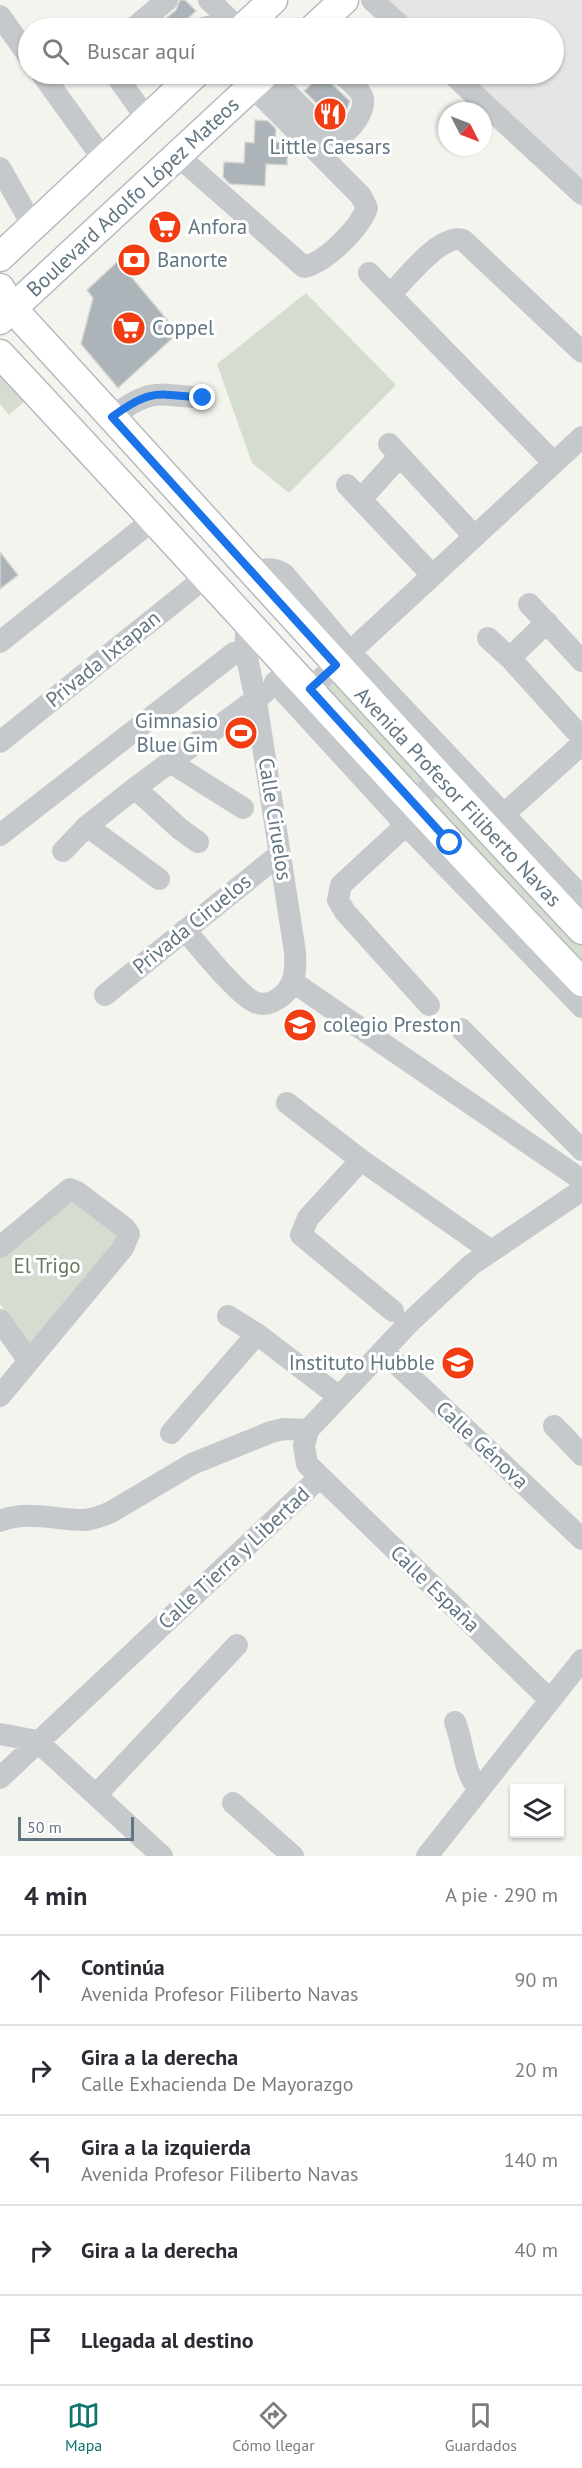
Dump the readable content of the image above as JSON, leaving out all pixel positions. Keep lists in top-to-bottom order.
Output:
{
  "streets": {
    "main road": ["Boulevard Adolfo López Mateos", "Avenida Profesor Filiberto Navas"],
    "street": [
      "Privada Ixtapan",
      "Calle Ciruelos",
      "Privada Ciruelos",
      "Calle Génova",
      "Calle Tierra y Libertad",
      "Calle España"
    ]
  },
  "crossings": [
    ["Boulevard Adolfo López Mateos", "Avenida Profesor Filiberto Navas"],
    ["Privada Ixtapan", "Avenida Profesor Filiberto Navas"],
    ["Avenida Profesor Filiberto Navas", "Calle Ciruelos"],
    ["Calle Ciruelos", "Privada Ciruelos"],
    ["Calle Tierra y Libertad", "Calle España"]
  ],
  "parks": ["El Trigo"],
  "places": {
    "restaurant": ["Little Caesars"],
    "supermarket": ["Anfora", "Coppel"],
    "bank": ["Banorte"],
    "sports": ["Gimnasio Blue Gim"],
    "school or university": ["colegio Preston", "Instituto Hubble"]
  },
  "scale_bar": "50 m",
  "north": "bottom right",
  "page": {
    "search": "Buscar aquí",
    "scale": "50 m",
    "heading": ["4 min", "A pie · 290 m"],
    "list": [
      ["Continúa", "Avenida Profesor Filiberto Navas", "90 m"],
      ["Gira a la derecha", "Calle Exhacienda De Mayorazgo", "20 m"],
      ["Gira a la izquierda", "Avenida Profesor Filiberto Navas", "140 m"],
      ["Gira a la derecha", "40 m"],
      "Llegada al destino"
    ],
    "nav": ["Mapa", "Cómo llegar", "Guardados"]
  }
}
